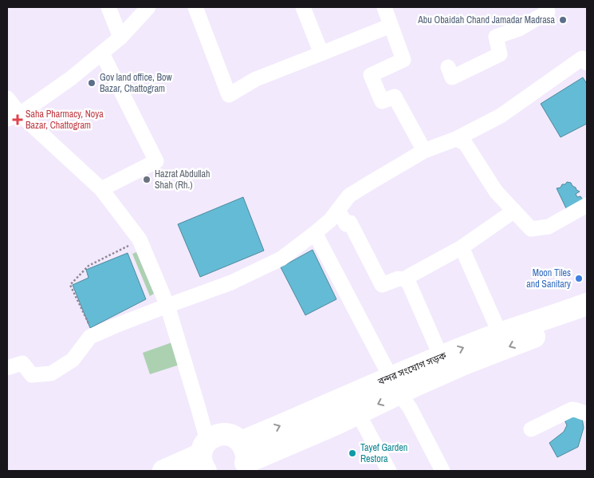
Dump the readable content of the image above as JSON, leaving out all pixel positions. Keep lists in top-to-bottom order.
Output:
{
  "streets": {
    "highway": ["বন্দর সংযোগ সড়ক"]
  },
  "places": {
    "other": [
      "Abu Obaidah Chand Jamadar Madrasa",
      "Gov land office, Bow Bazar, Chattogram",
      "Hazrat Abdullah Shah (Rh.)",
      "Moon Tiles and Sanitary",
      "Tayef Garden Restora"
    ],
    "health": ["Saha Pharmacy, Noya Bazar, Chattogram"]
  }
}
